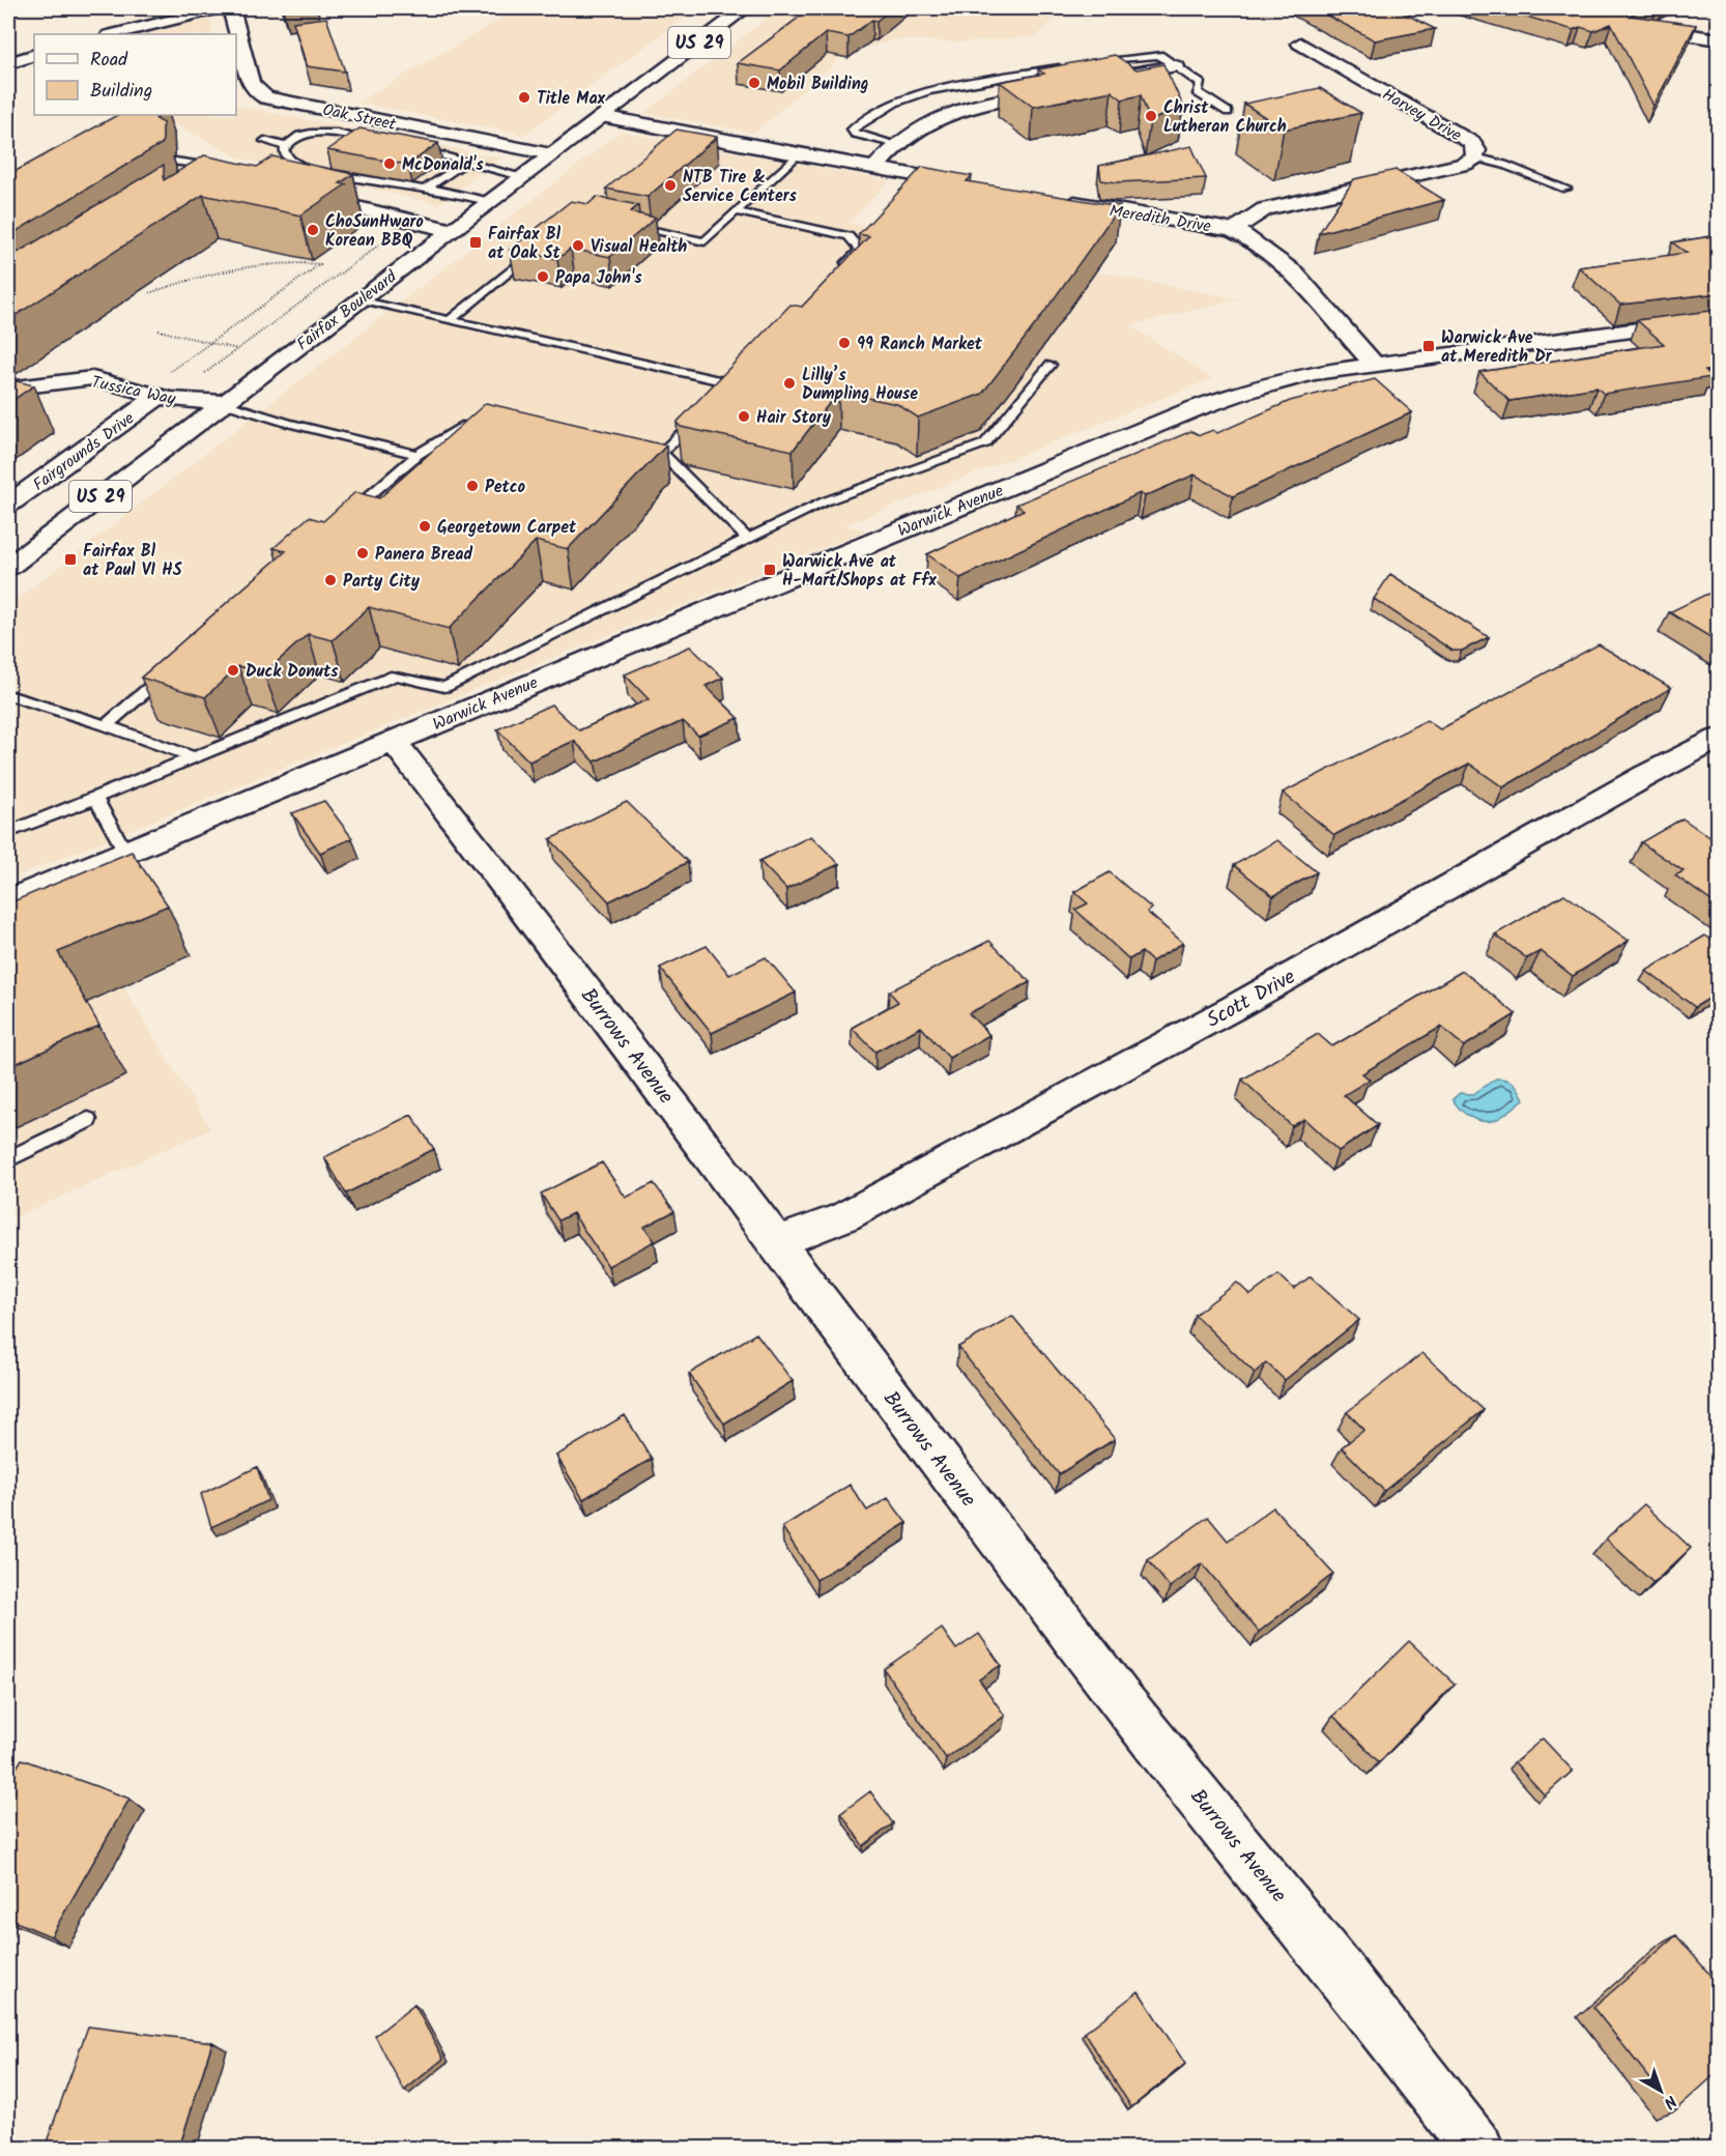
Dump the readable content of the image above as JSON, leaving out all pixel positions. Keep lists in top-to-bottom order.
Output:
{
  "streets": {
    "street": [
      "US 29",
      "Harvey Drive",
      "Oak Street",
      "Meredith Drive",
      "Fairfax Boulevard",
      "Tussica Way",
      "Fairgrounds Drive",
      "Warwick Avenue",
      "Scott Drive",
      "Burrows Avenue"
    ]
  },
  "crossings": [
    ["Harvey Drive", "Meredith Drive"],
    ["Oak Street", "Fairfax Boulevard"],
    ["Meredith Drive", "Warwick Avenue"],
    ["Fairfax Boulevard", "Tussica Way"],
    ["Tussica Way", "Fairgrounds Drive"],
    ["Warwick Avenue", "Burrows Avenue"],
    ["Scott Drive", "Burrows Avenue"]
  ],
  "places": {
    "other": [
      "Mobil Building",
      "Title Max",
      "Christ Lutheran Church",
      "McDonald's",
      "NTB Tire & Service Centers",
      "ChoSunHwaro Korean BBQ",
      "Visual Health",
      "Papa John's",
      "99 Ranch Market",
      "Lilly’s Dumpling House",
      "Hair Story",
      "Petco",
      "Georgetown Carpet",
      "Panera Bread",
      "Party City",
      "Duck Donuts"
    ],
    "transit": [
      "Fairfax Bl at Oak St",
      "Warwick Ave at Meredith Dr",
      "Fairfax Bl at Paul VI HS",
      "Warwick Ave at H-Mart/Shops at Ffx"
    ]
  },
  "legend": ["Road", "Building"],
  "north": "bottom right"
}
